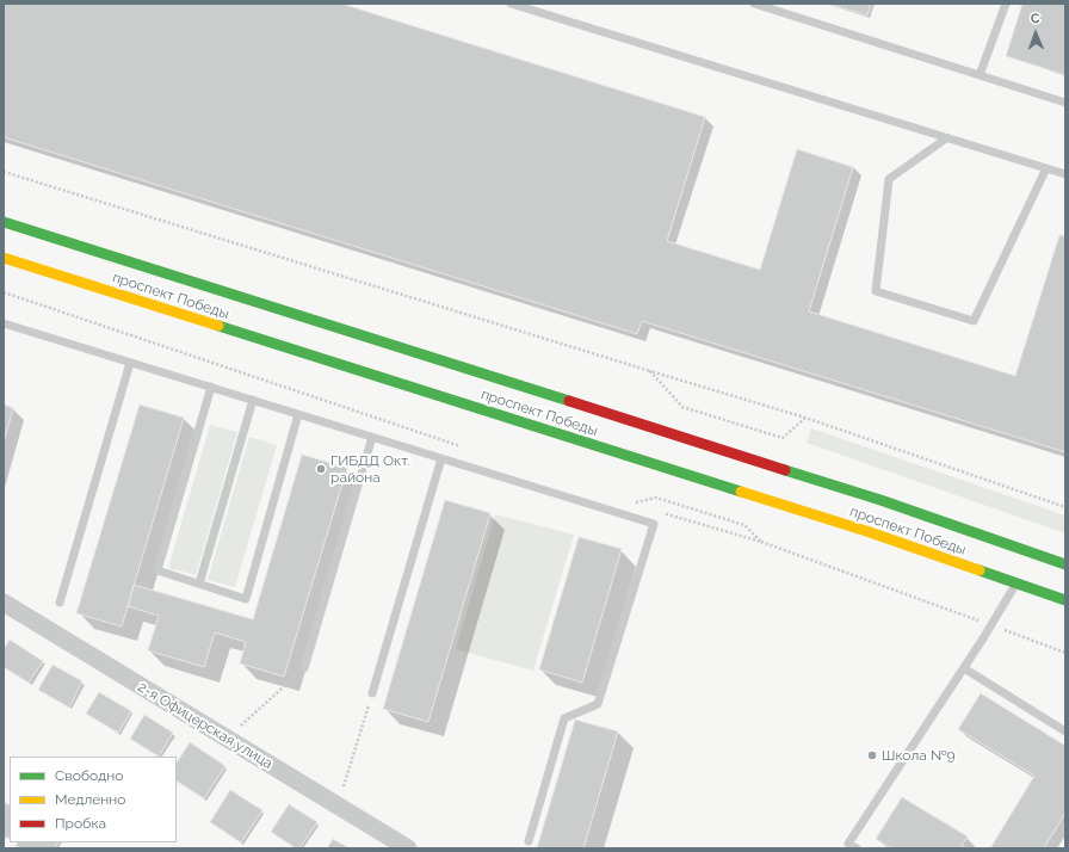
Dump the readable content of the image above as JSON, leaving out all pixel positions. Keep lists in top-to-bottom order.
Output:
{
  "streets": {
    "main road": ["проспект Победы"],
    "street": ["2-я Офицерская улица"]
  },
  "places": ["ГИБДД Окт. района", "Школа №9"],
  "legend": ["Свободно", "Медленно", "Пробка"],
  "north": "top"
}
